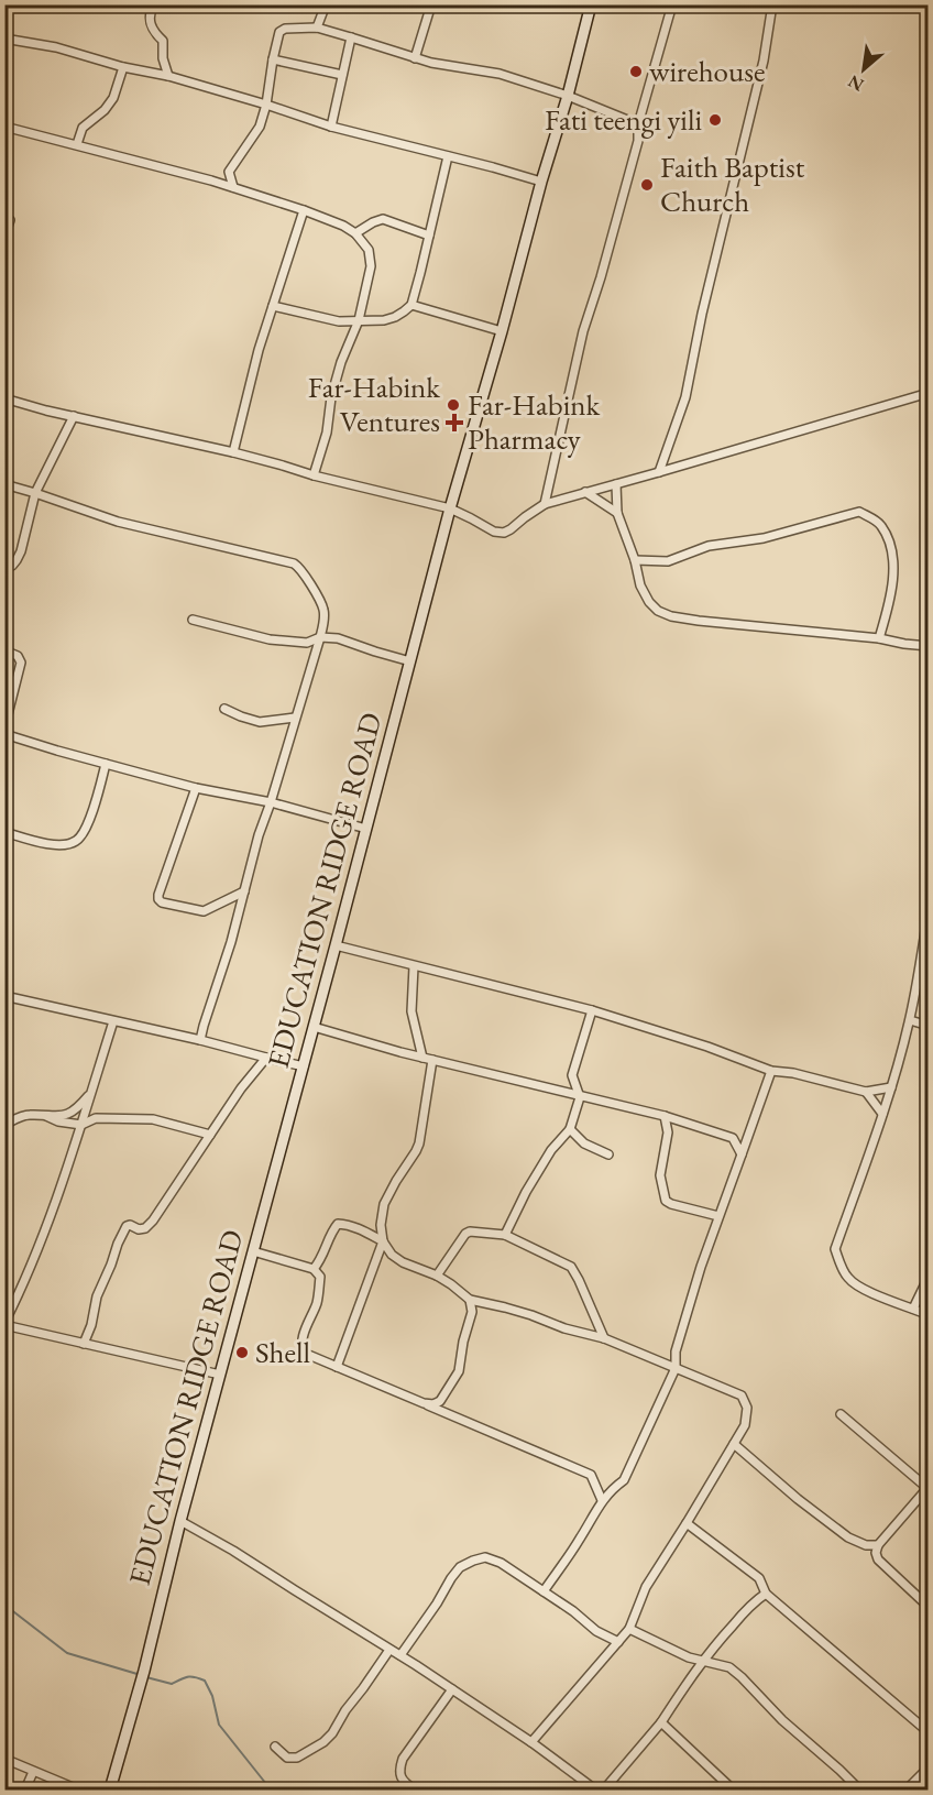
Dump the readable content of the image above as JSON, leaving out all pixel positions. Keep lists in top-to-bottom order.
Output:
{
  "streets": {
    "main road": ["EDUCATION RIDGE ROAD"]
  },
  "places": {
    "other": [
      "wirehouse",
      "Fati teengi yili",
      "Faith Baptist Church",
      "Far-Habink Ventures",
      "Shell"
    ],
    "health": ["Far-Habink Pharmacy"]
  },
  "north": "bottom left"
}
